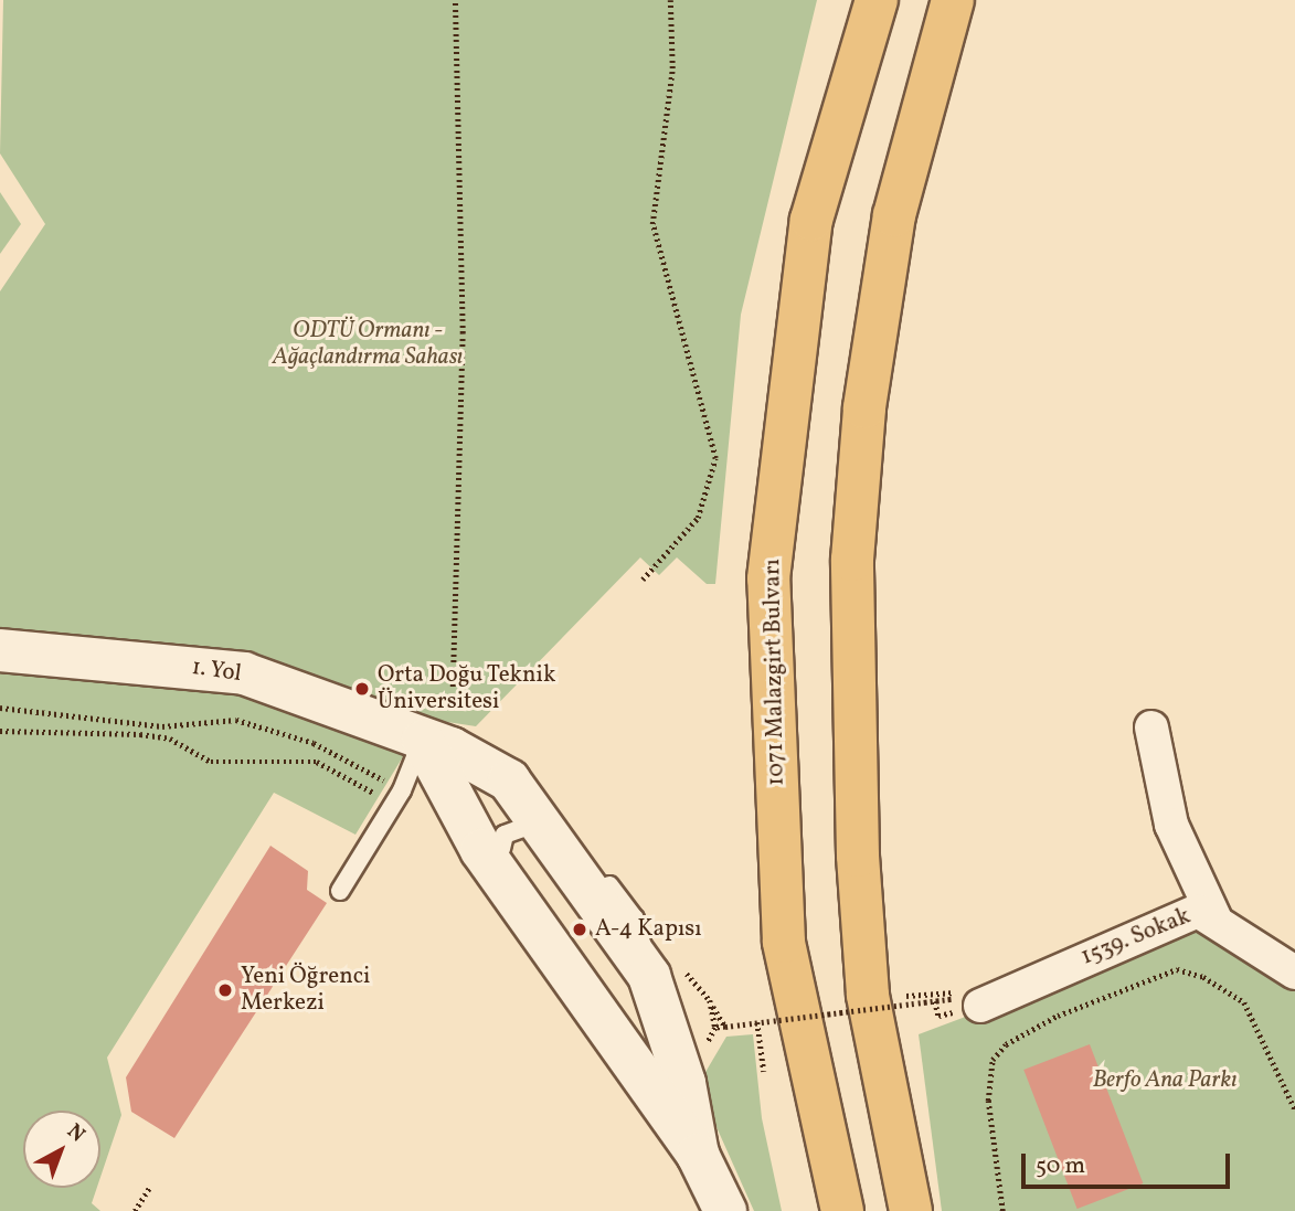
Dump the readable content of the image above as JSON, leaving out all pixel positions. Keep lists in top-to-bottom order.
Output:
{
  "streets": {
    "main road": ["1071 Malazgirt Bulvarı"],
    "street": ["1. Yol", "1539. Sokak"]
  },
  "parks": ["ODTÜ Ormanı - Ağaçlandırma Sahası", "Berfo Ana Parkı"],
  "places": ["Orta Doğu Teknik Üniversitesi", "A-4 Kapısı", "Yeni Öğrenci Merkezi"],
  "scale_bar": "50 m",
  "north": "top right"
}
